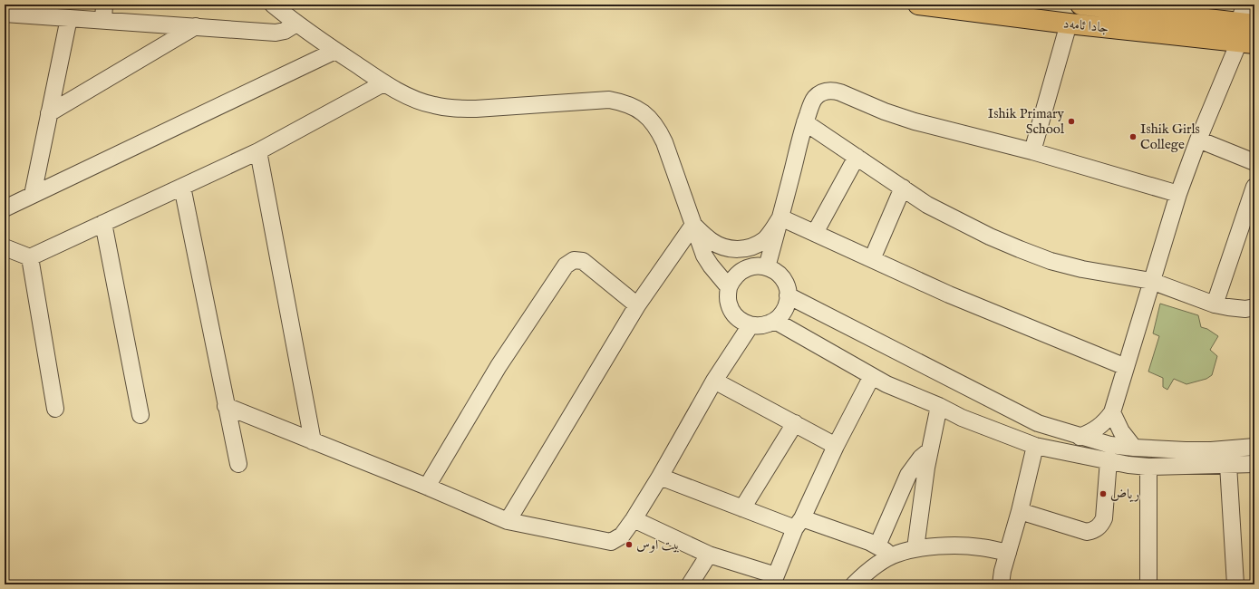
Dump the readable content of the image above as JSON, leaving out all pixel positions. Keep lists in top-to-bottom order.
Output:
{
  "streets": {
    "main road": ["جادا ئامەد"]
  },
  "places": [
    "Ishik Primary School",
    "Ishik Girls College",
    "رياض",
    "بيت اوس"
  ]
}
